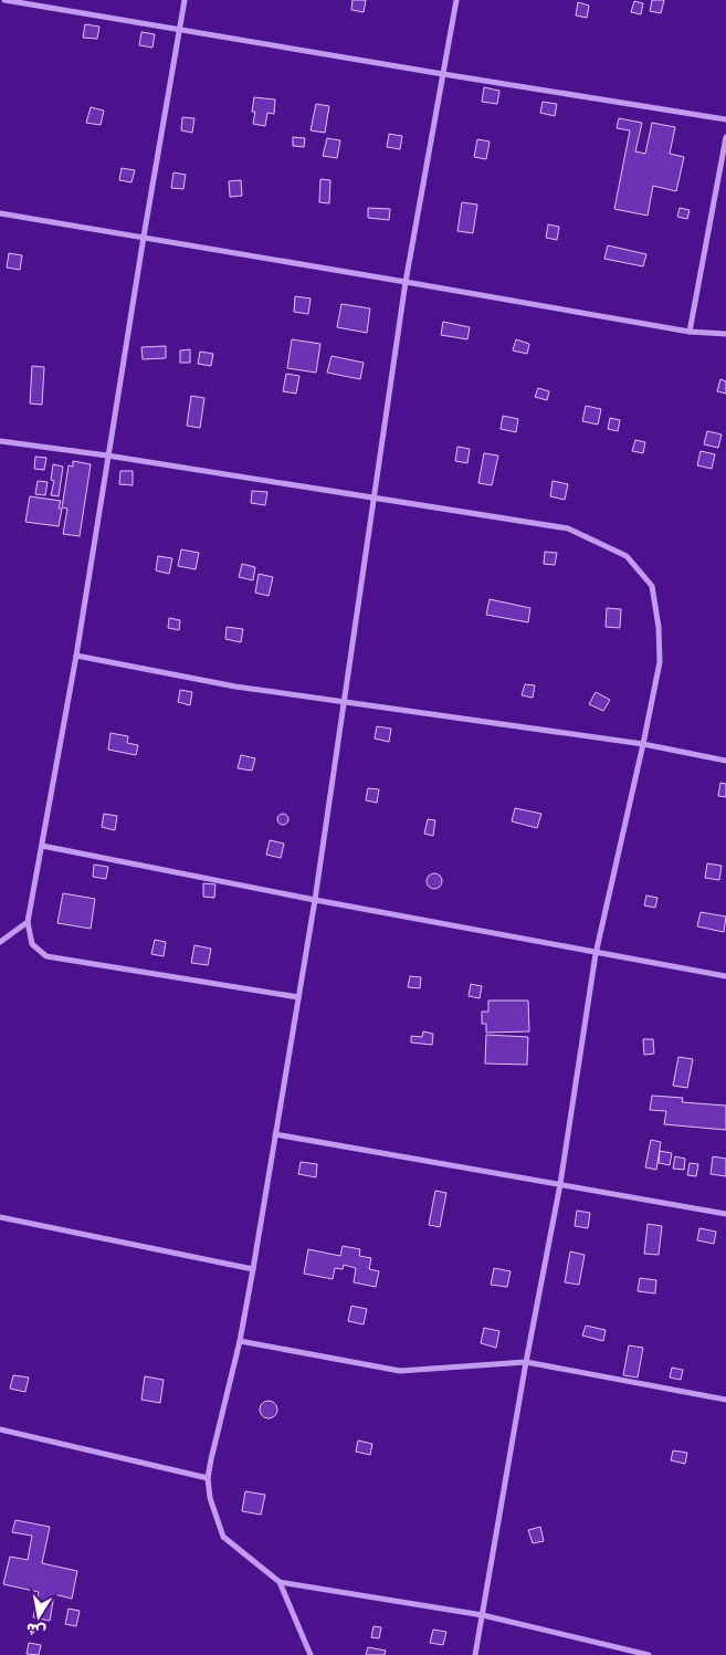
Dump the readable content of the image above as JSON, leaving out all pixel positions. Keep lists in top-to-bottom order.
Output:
{
  "north": "bottom"
}
